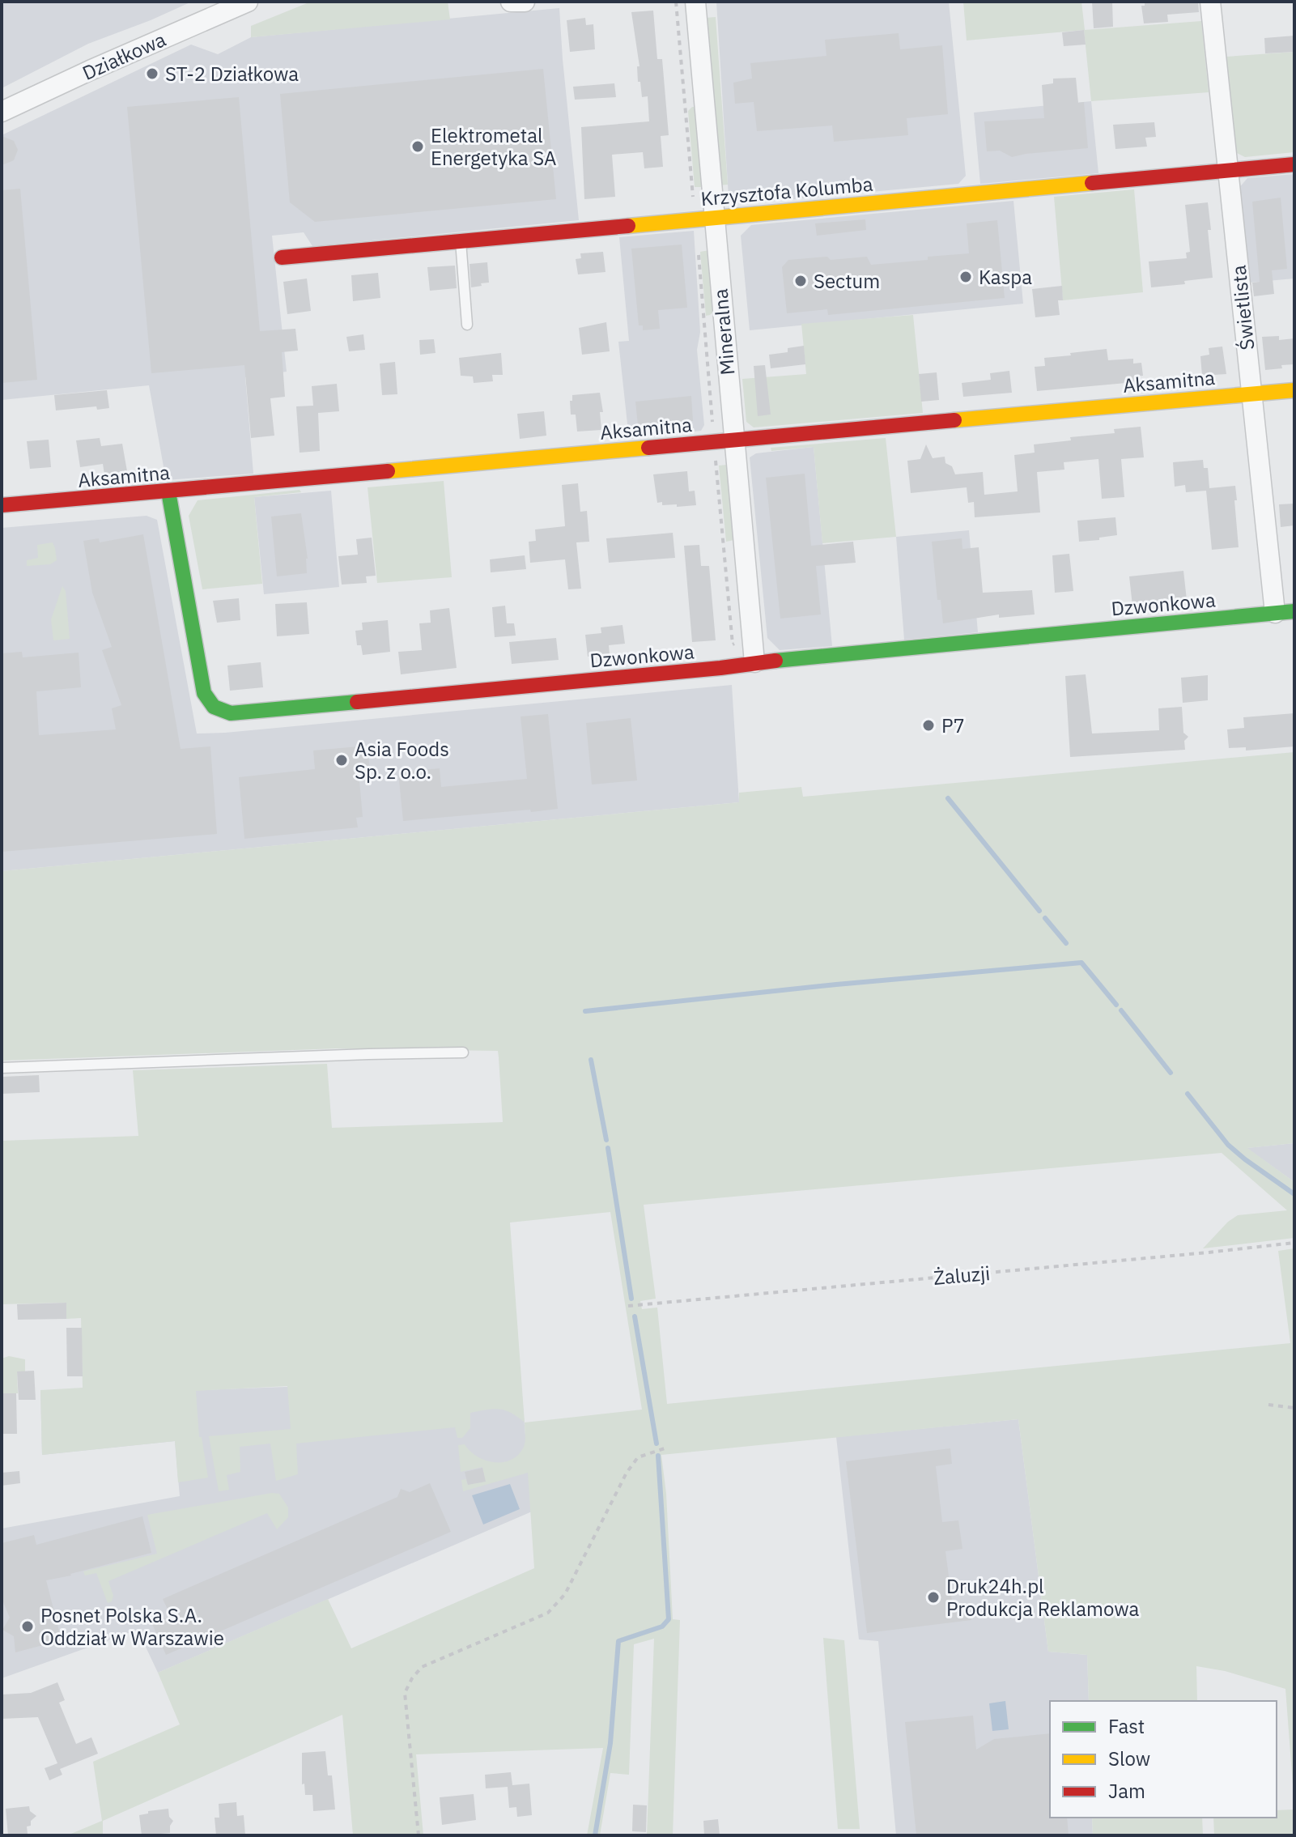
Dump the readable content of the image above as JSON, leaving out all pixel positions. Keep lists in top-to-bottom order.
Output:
{
  "streets": {
    "street": [
      "Działkowa",
      "Krzysztofa Kolumba",
      "Świetlista",
      "Mineralna",
      "Aksamitna",
      "Dzwonkowa"
    ],
    "path": ["Żaluzji"]
  },
  "crossings": [
    ["Krzysztofa Kolumba", "Świetlista"],
    ["Krzysztofa Kolumba", "Mineralna"],
    ["Świetlista", "Aksamitna"],
    ["Świetlista", "Dzwonkowa"],
    ["Mineralna", "Aksamitna"],
    ["Mineralna", "Dzwonkowa"],
    ["Aksamitna", "Dzwonkowa"]
  ],
  "places": [
    "ST-2 Działkowa",
    "Elektrometal Energetyka SA",
    "Kaspa",
    "Sectum",
    "P7",
    "Asia Foods Sp. z o.o.",
    "Druk24h.pl Produkcja Reklamowa",
    "Posnet Polska S.A. Oddział w Warszawie"
  ],
  "legend": ["Fast", "Slow", "Jam"]
}
